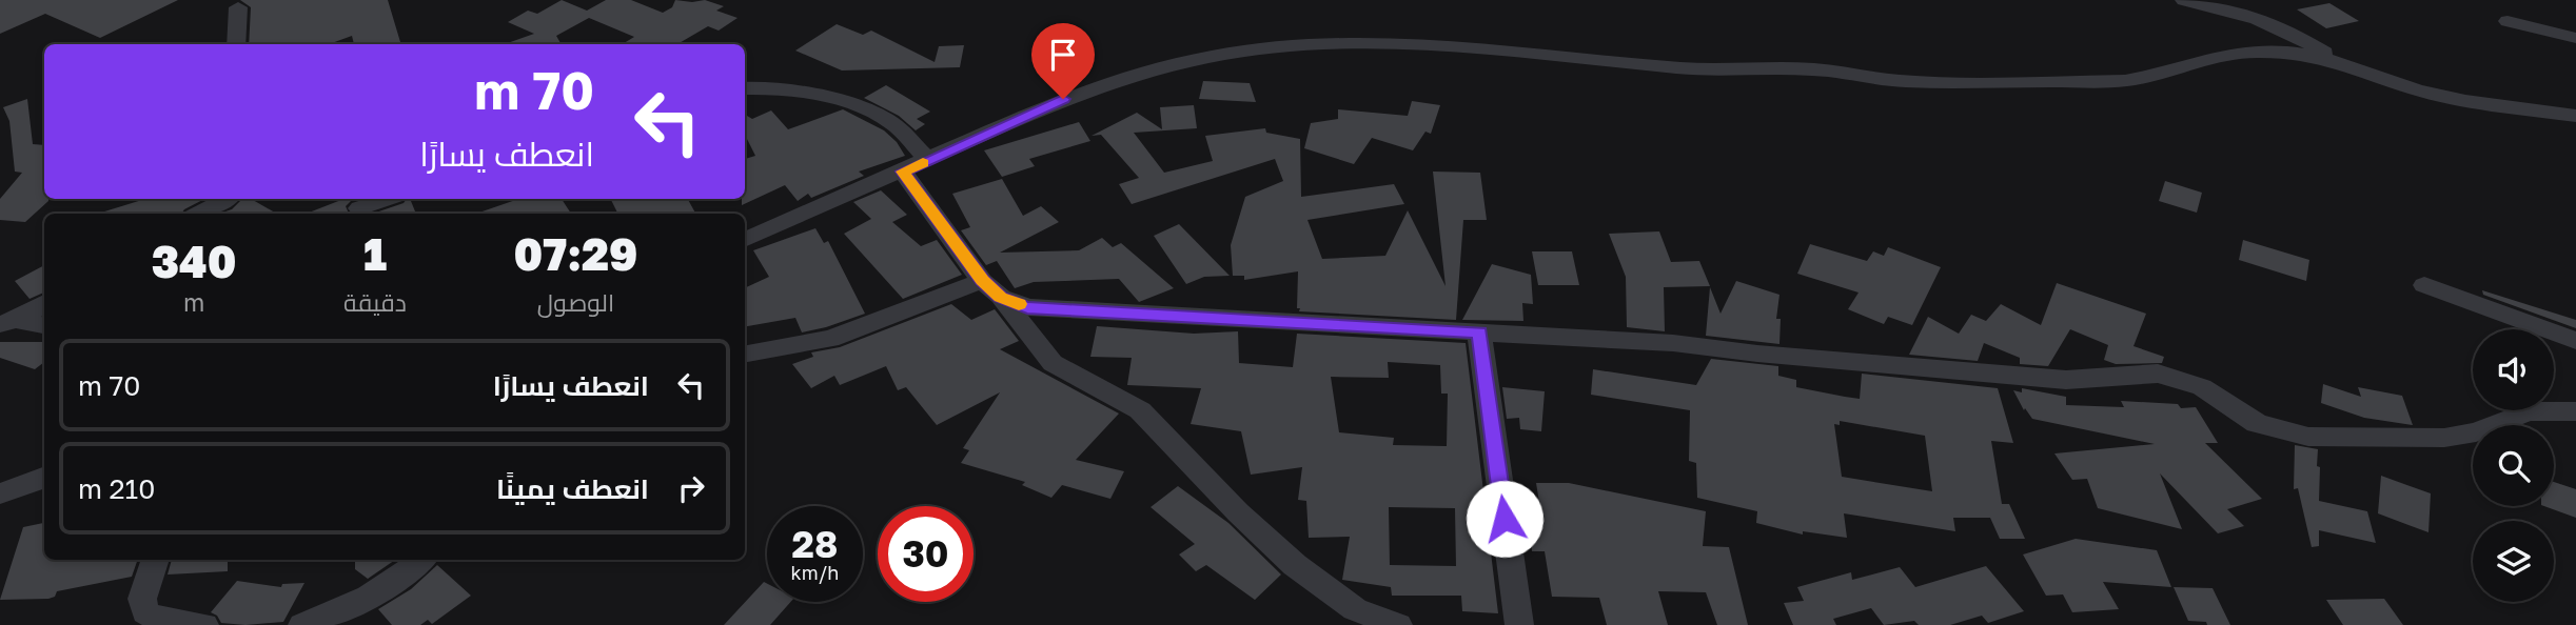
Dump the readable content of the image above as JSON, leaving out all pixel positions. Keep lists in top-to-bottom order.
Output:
{
  "page": {
    "turn": ["70 m", "انعطف يسارًا"],
    "eta": [
      "07:29",
      "الوصول",
      "1",
      "دقيقة",
      "340",
      "m"
    ],
    "list": [
      {
        "name": "انعطف يسارًا",
        "value": "70 m"
      },
      {
        "name": "انعطف يمينًا",
        "value": "210 m"
      }
    ],
    "speed": "28 km/h",
    "limit": "30"
  }
}
